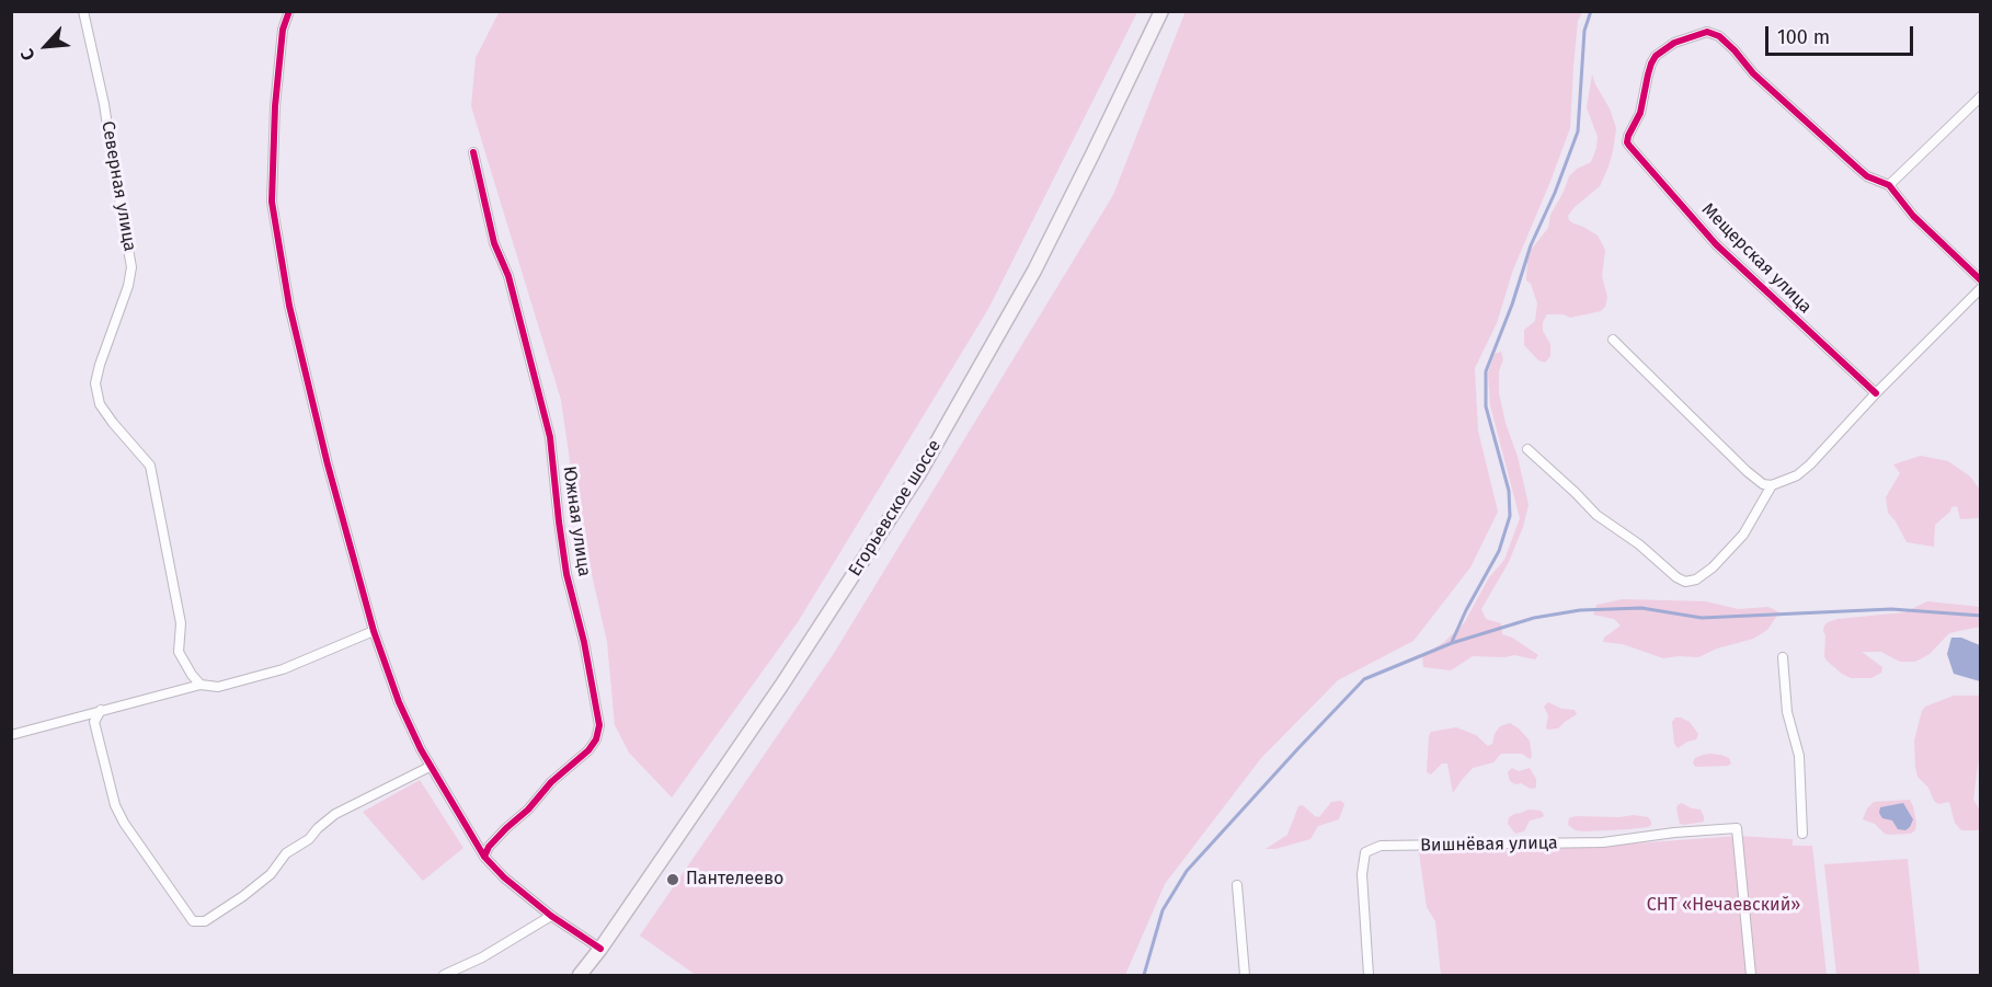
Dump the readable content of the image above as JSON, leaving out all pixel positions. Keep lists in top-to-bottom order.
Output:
{
  "streets": {
    "main road": ["Егорьевское шоссе"],
    "street": [
      "Северная улица",
      "Мещерская улица",
      "Южная улица",
      "Вишнёвая улица"
    ]
  },
  "parks": ["СНТ «Нечаевский»"],
  "places": ["Пантелеево"],
  "scale_bar": "100 m",
  "north": "bottom left"
}
